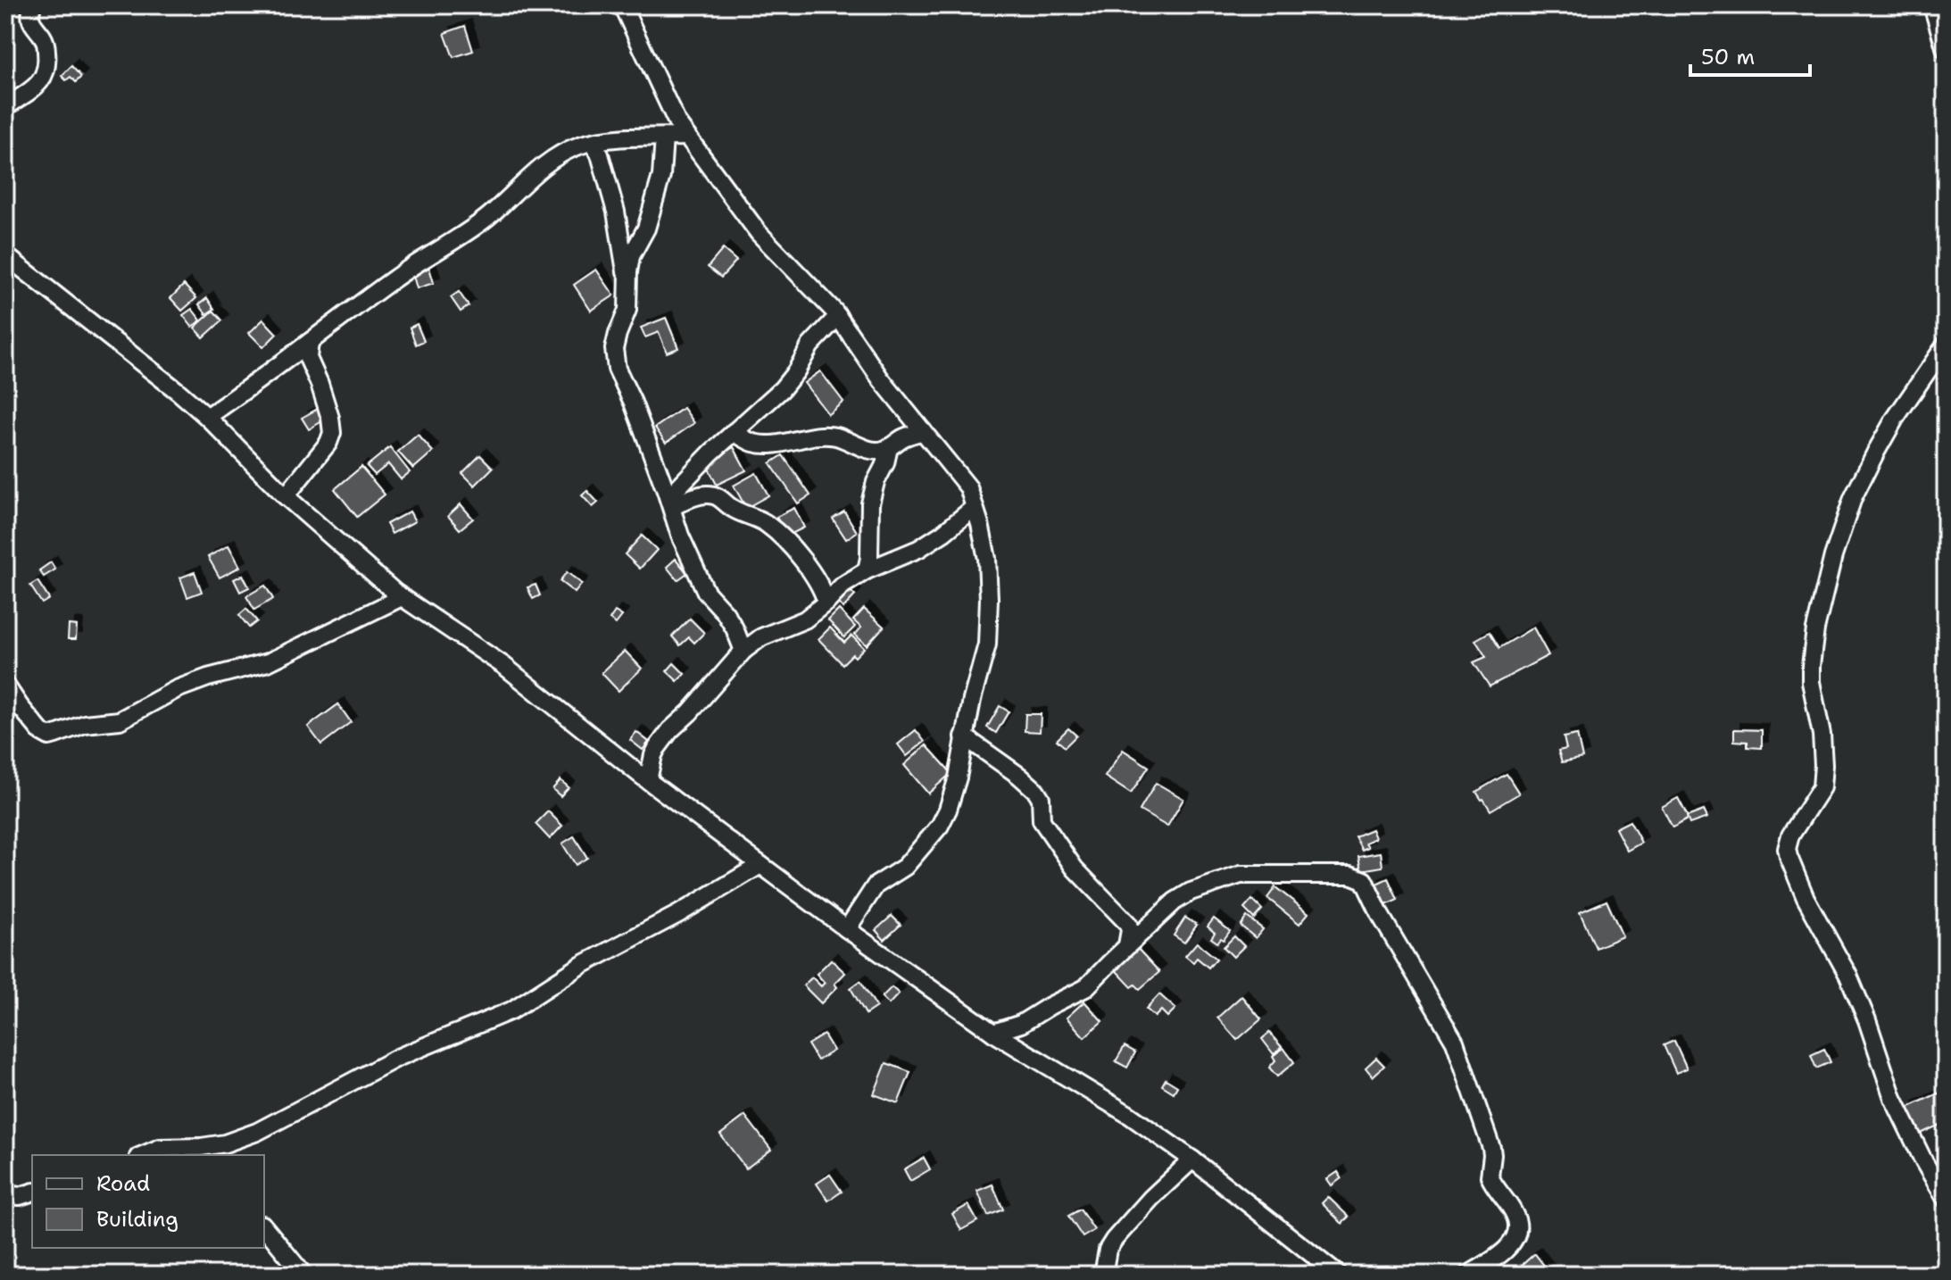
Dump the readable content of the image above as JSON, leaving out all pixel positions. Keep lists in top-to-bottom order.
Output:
{
  "legend": ["Road", "Building"],
  "scale_bar": "50 m"
}
